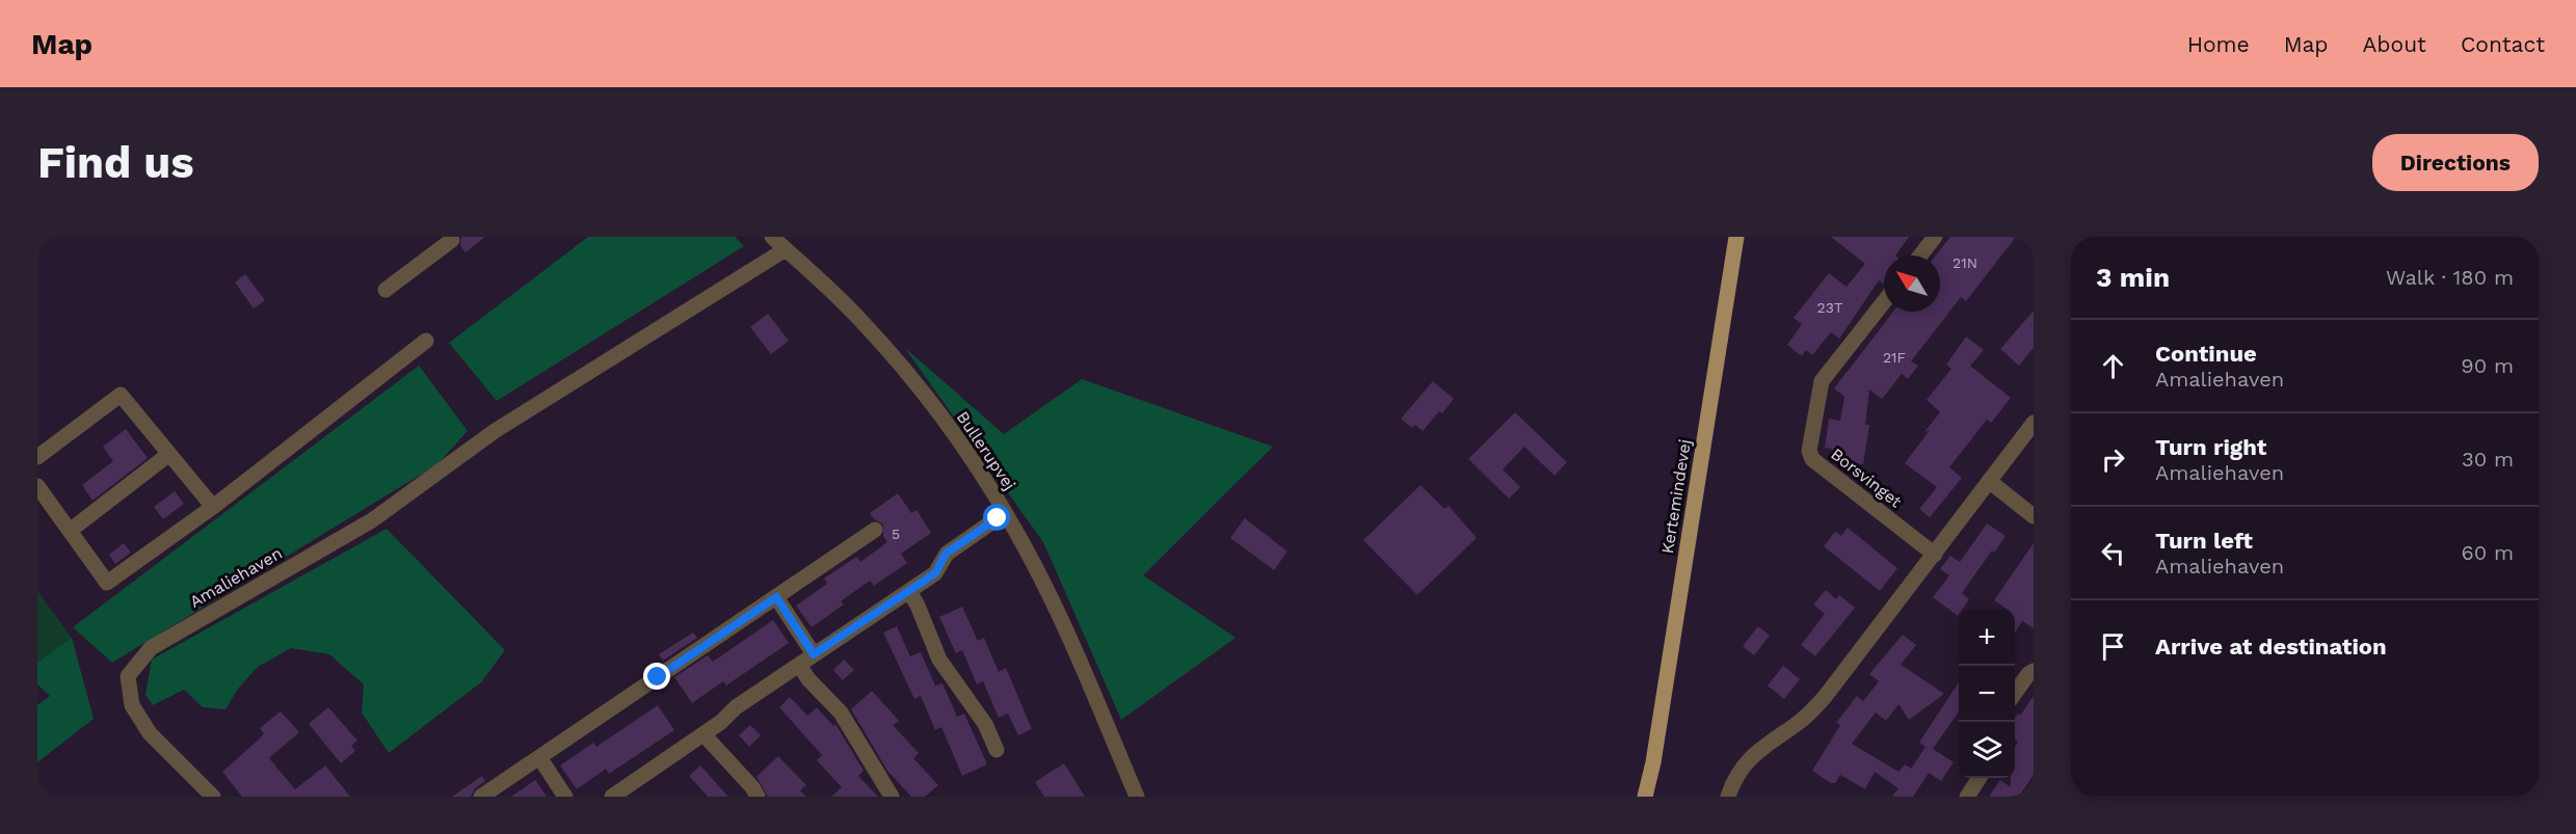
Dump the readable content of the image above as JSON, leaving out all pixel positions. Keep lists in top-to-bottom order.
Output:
{
  "streets": {
    "main road": ["Kertemindevej"],
    "street": ["Bullerupvej", "Borsvinget", "Amaliehaven"]
  },
  "crossings": [
    ["Bullerupvej", "Amaliehaven"]
  ],
  "house_numbers": [
    "21N",
    "23T",
    "21F",
    "5"
  ],
  "north": "top left",
  "page": {
    "header": "Map",
    "nav": [
      "Home",
      "Map",
      "About",
      "Contact"
    ],
    "buttons": "Directions",
    "title": "Find us",
    "heading": ["3 min", "Walk · 180 m"],
    "list": [
      ["Continue", "Amaliehaven", "90 m"],
      ["Turn right", "Amaliehaven", "30 m"],
      ["Turn left", "Amaliehaven", "60 m"],
      "Arrive at destination"
    ],
    "map_buttons": ["+", "−"]
  }
}
